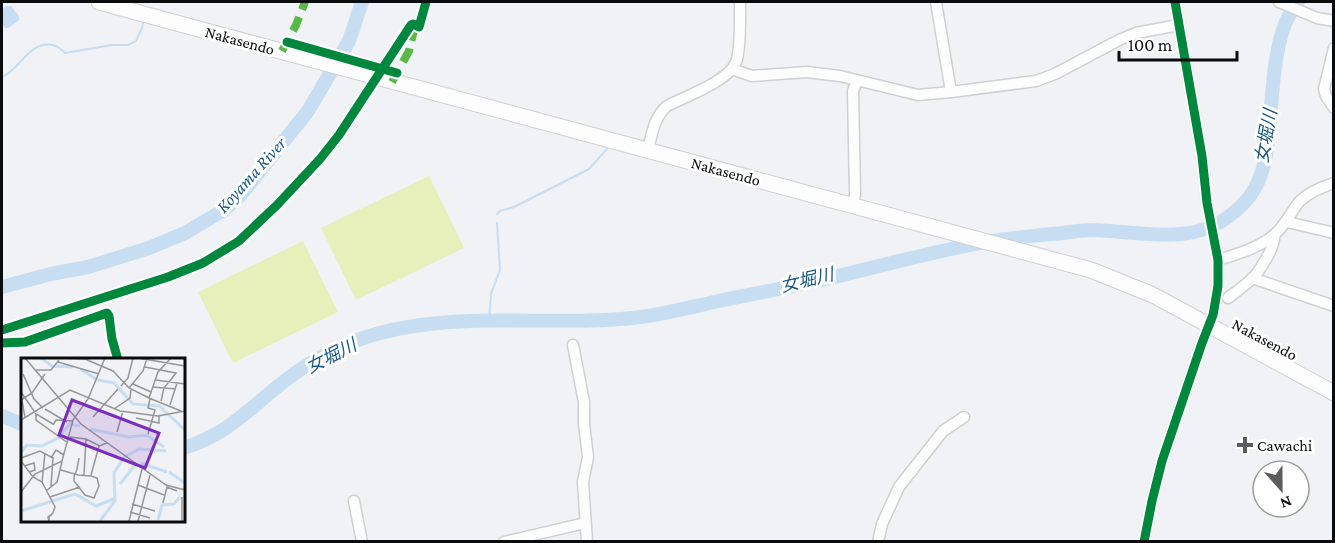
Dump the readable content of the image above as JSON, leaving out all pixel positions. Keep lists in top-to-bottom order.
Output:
{
  "streets": {
    "highway": ["Nakasendo"]
  },
  "water": ["女堀川", "Koyama River"],
  "places": {
    "health": ["Cawachi"]
  },
  "scale_bar": "100 m",
  "north": "bottom"
}
